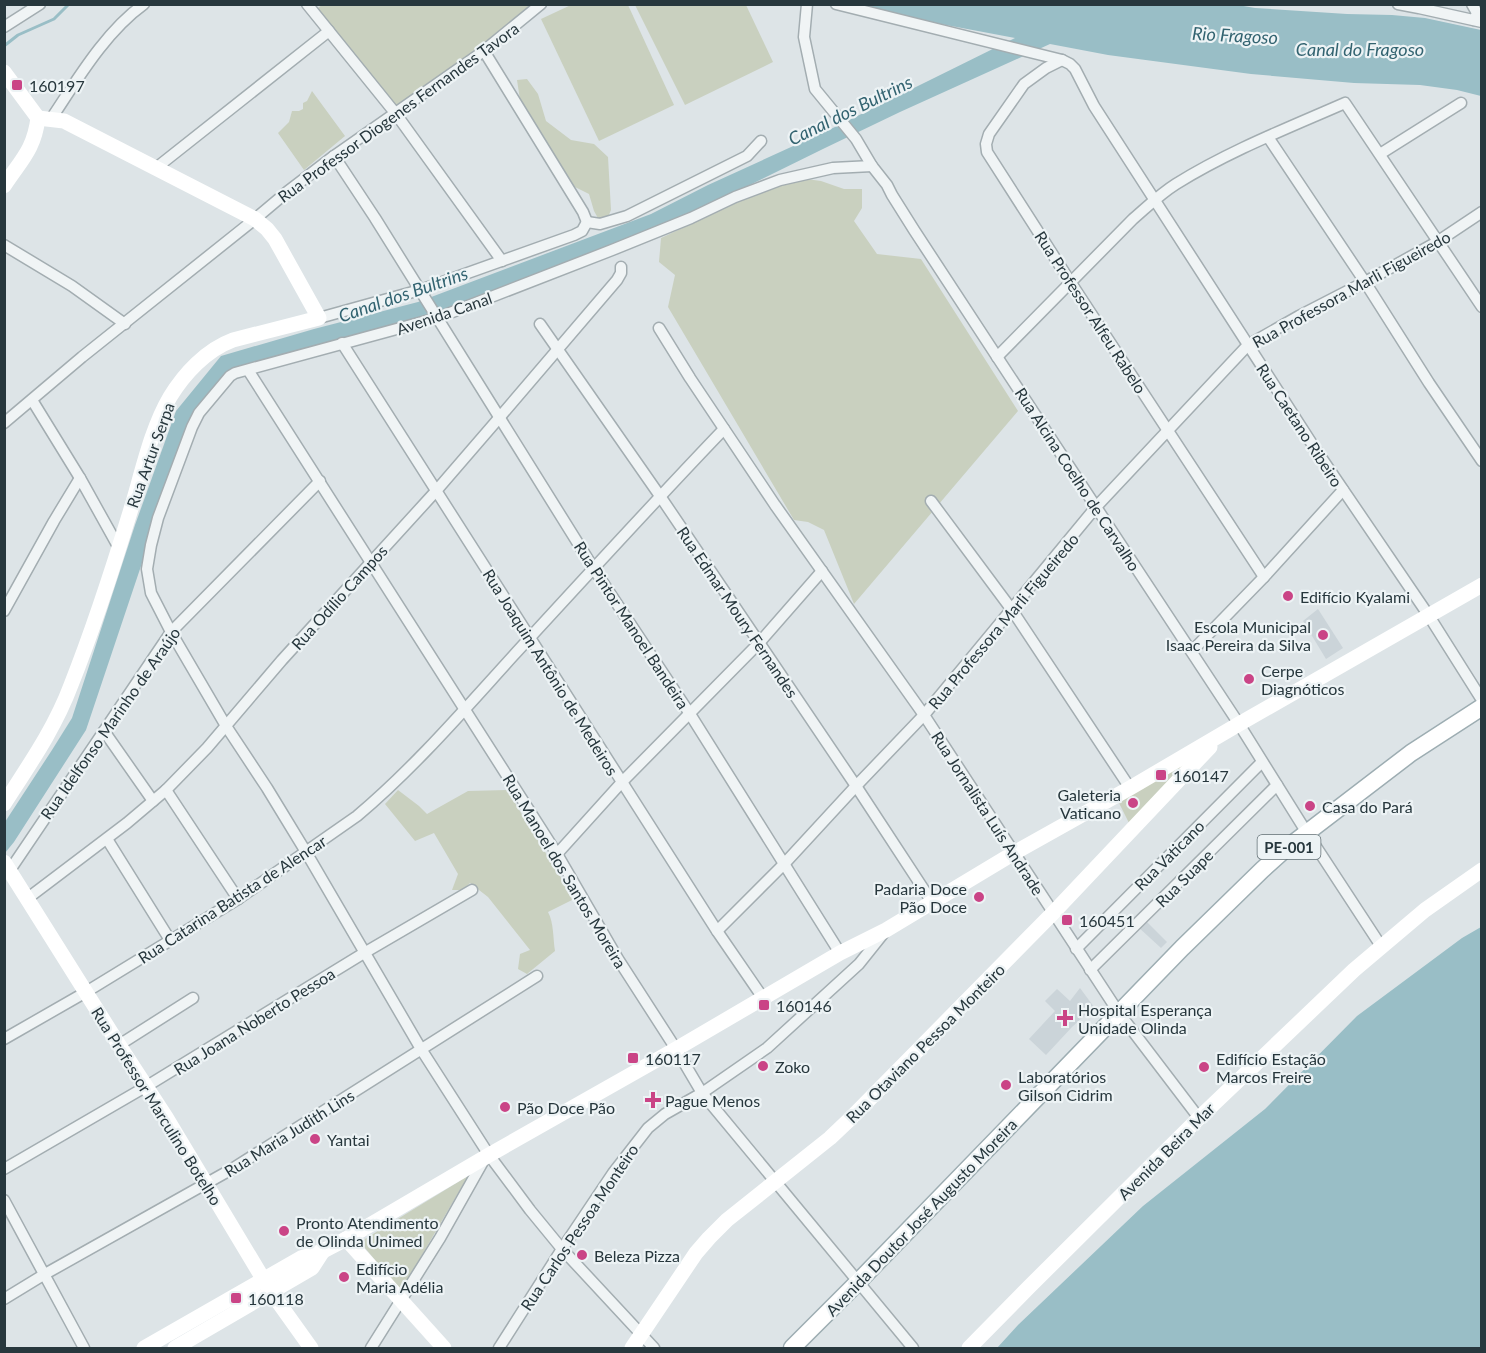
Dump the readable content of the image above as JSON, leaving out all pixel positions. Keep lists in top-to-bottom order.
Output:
{
  "streets": {
    "main road": ["PE-001", "Avenida Doutor José Augusto Moreira"],
    "street": [
      "Rua Professor Diogenes Fernandes Tavora",
      "Rua Professora Marli Figueiredo",
      "Rua Professor Alfeu Rabelo",
      "Avenida Canal",
      "Rua Caetano Ribeiro",
      "Rua Artur Serpa",
      "Rua Alcina Coelho de Carvalho",
      "Rua Odílio Campos",
      "Rua Edmar Moury Fernandes",
      "Rua Pintor Manoel Bandeira",
      "Rua Joaquim Antônio de Medeiros",
      "Rua Idelfonso Marinho de Araújo",
      "Rua Jornalista Luís Andrade",
      "Rua Vaticano",
      "Rua Manoel dos Santos Moreira",
      "Rua Suape",
      "Rua Catarina Batista de Alencar",
      "Rua Joana Noberto Pessoa",
      "Rua Otaviano Pessoa Monteiro",
      "Rua Professor Marculino Botelho",
      "Rua Maria Judith Lins",
      "Avenida Beira Mar",
      "Rua Carlos Pessoa Monteiro"
    ]
  },
  "crossings": [
    ["Rua Professor Diogenes Fernandes Tavora", "Rua Pintor Manoel Bandeira"],
    ["Rua Professora Marli Figueiredo", "Rua Professor Alfeu Rabelo"],
    ["Rua Professora Marli Figueiredo", "Rua Caetano Ribeiro"],
    ["Rua Professora Marli Figueiredo", "Rua Alcina Coelho de Carvalho"],
    ["Rua Professora Marli Figueiredo", "Rua Edmar Moury Fernandes"],
    ["Rua Professora Marli Figueiredo", "Rua Pintor Manoel Bandeira"],
    ["Rua Professora Marli Figueiredo", "Rua Joaquim Antônio de Medeiros"],
    ["Rua Professora Marli Figueiredo", "Rua Jornalista Luís Andrade"],
    ["Rua Professor Alfeu Rabelo", "Rua Caetano Ribeiro"],
    ["Avenida Canal", "Rua Alcina Coelho de Carvalho"],
    ["Avenida Canal", "Rua Pintor Manoel Bandeira"],
    ["Avenida Canal", "Rua Joaquim Antônio de Medeiros"],
    ["Avenida Canal", "Rua Idelfonso Marinho de Araújo"],
    ["Avenida Canal", "Rua Manoel dos Santos Moreira"],
    ["Rua Artur Serpa", "Rua Pintor Manoel Bandeira"],
    ["Rua Alcina Coelho de Carvalho", "Rua Vaticano"],
    ["Rua Alcina Coelho de Carvalho", "Rua Suape"],
    ["Rua Alcina Coelho de Carvalho", "Avenida Beira Mar"],
    ["Rua Alcina Coelho de Carvalho", "Avenida Doutor José Augusto Moreira"],
    ["Rua Odílio Campos", "Rua Edmar Moury Fernandes"],
    ["Rua Odílio Campos", "Rua Pintor Manoel Bandeira"],
    ["Rua Odílio Campos", "Rua Joaquim Antônio de Medeiros"],
    ["Rua Odílio Campos", "Rua Manoel dos Santos Moreira"],
    ["Rua Odílio Campos", "Rua Professor Marculino Botelho"],
    ["Rua Edmar Moury Fernandes", "Rua Catarina Batista de Alencar"],
    ["Rua Pintor Manoel Bandeira", "Rua Catarina Batista de Alencar"],
    ["Rua Joaquim Antônio de Medeiros", "Rua Catarina Batista de Alencar"],
    ["Rua Idelfonso Marinho de Araújo", "Rua Manoel dos Santos Moreira"],
    ["Rua Idelfonso Marinho de Araújo", "Rua Professor Marculino Botelho"],
    ["Rua Jornalista Luís Andrade", "Rua Vaticano"],
    ["Rua Jornalista Luís Andrade", "Rua Suape"],
    ["Rua Jornalista Luís Andrade", "Rua Catarina Batista de Alencar"],
    ["Rua Jornalista Luís Andrade", "Rua Otaviano Pessoa Monteiro"],
    ["Rua Jornalista Luís Andrade", "Avenida Beira Mar"],
    ["Rua Jornalista Luís Andrade", "Avenida Doutor José Augusto Moreira"],
    ["Rua Manoel dos Santos Moreira", "Rua Catarina Batista de Alencar"],
    ["Rua Manoel dos Santos Moreira", "Rua Otaviano Pessoa Monteiro"],
    ["Rua Manoel dos Santos Moreira", "Avenida Doutor José Augusto Moreira"],
    ["Rua Manoel dos Santos Moreira", "Rua Carlos Pessoa Monteiro"],
    ["Rua Catarina Batista de Alencar", "Rua Professor Marculino Botelho"],
    ["Rua Joana Noberto Pessoa", "Rua Professor Marculino Botelho"],
    ["Rua Professor Marculino Botelho", "Rua Maria Judith Lins"]
  ],
  "water": ["Rio Fragoso", "Canal do Fragoso", "Canal dos Bultrins"],
  "places": {
    "transit": [
      "160197",
      "160147",
      "160451",
      "160146",
      "160117",
      "160118"
    ],
    "other": [
      "Edifício Kyalami",
      "Escola Municipal Isaac Pereira da Silva",
      "Cerpe Diagnóticos",
      "Galeteria Vaticano",
      "Casa do Pará",
      "Padaria Doce Pão Doce",
      "Zoko",
      "Edifício Estação Marcos Freire",
      "Laboratórios Gilson Cidrim",
      "Pão Doce Pão",
      "Yantai",
      "Pronto Atendimento de Olinda Unimed",
      "Beleza Pizza",
      "Edifício Maria Adélia"
    ],
    "health": ["Hospital Esperança Unidade Olinda", "Pague Menos"]
  }
}
